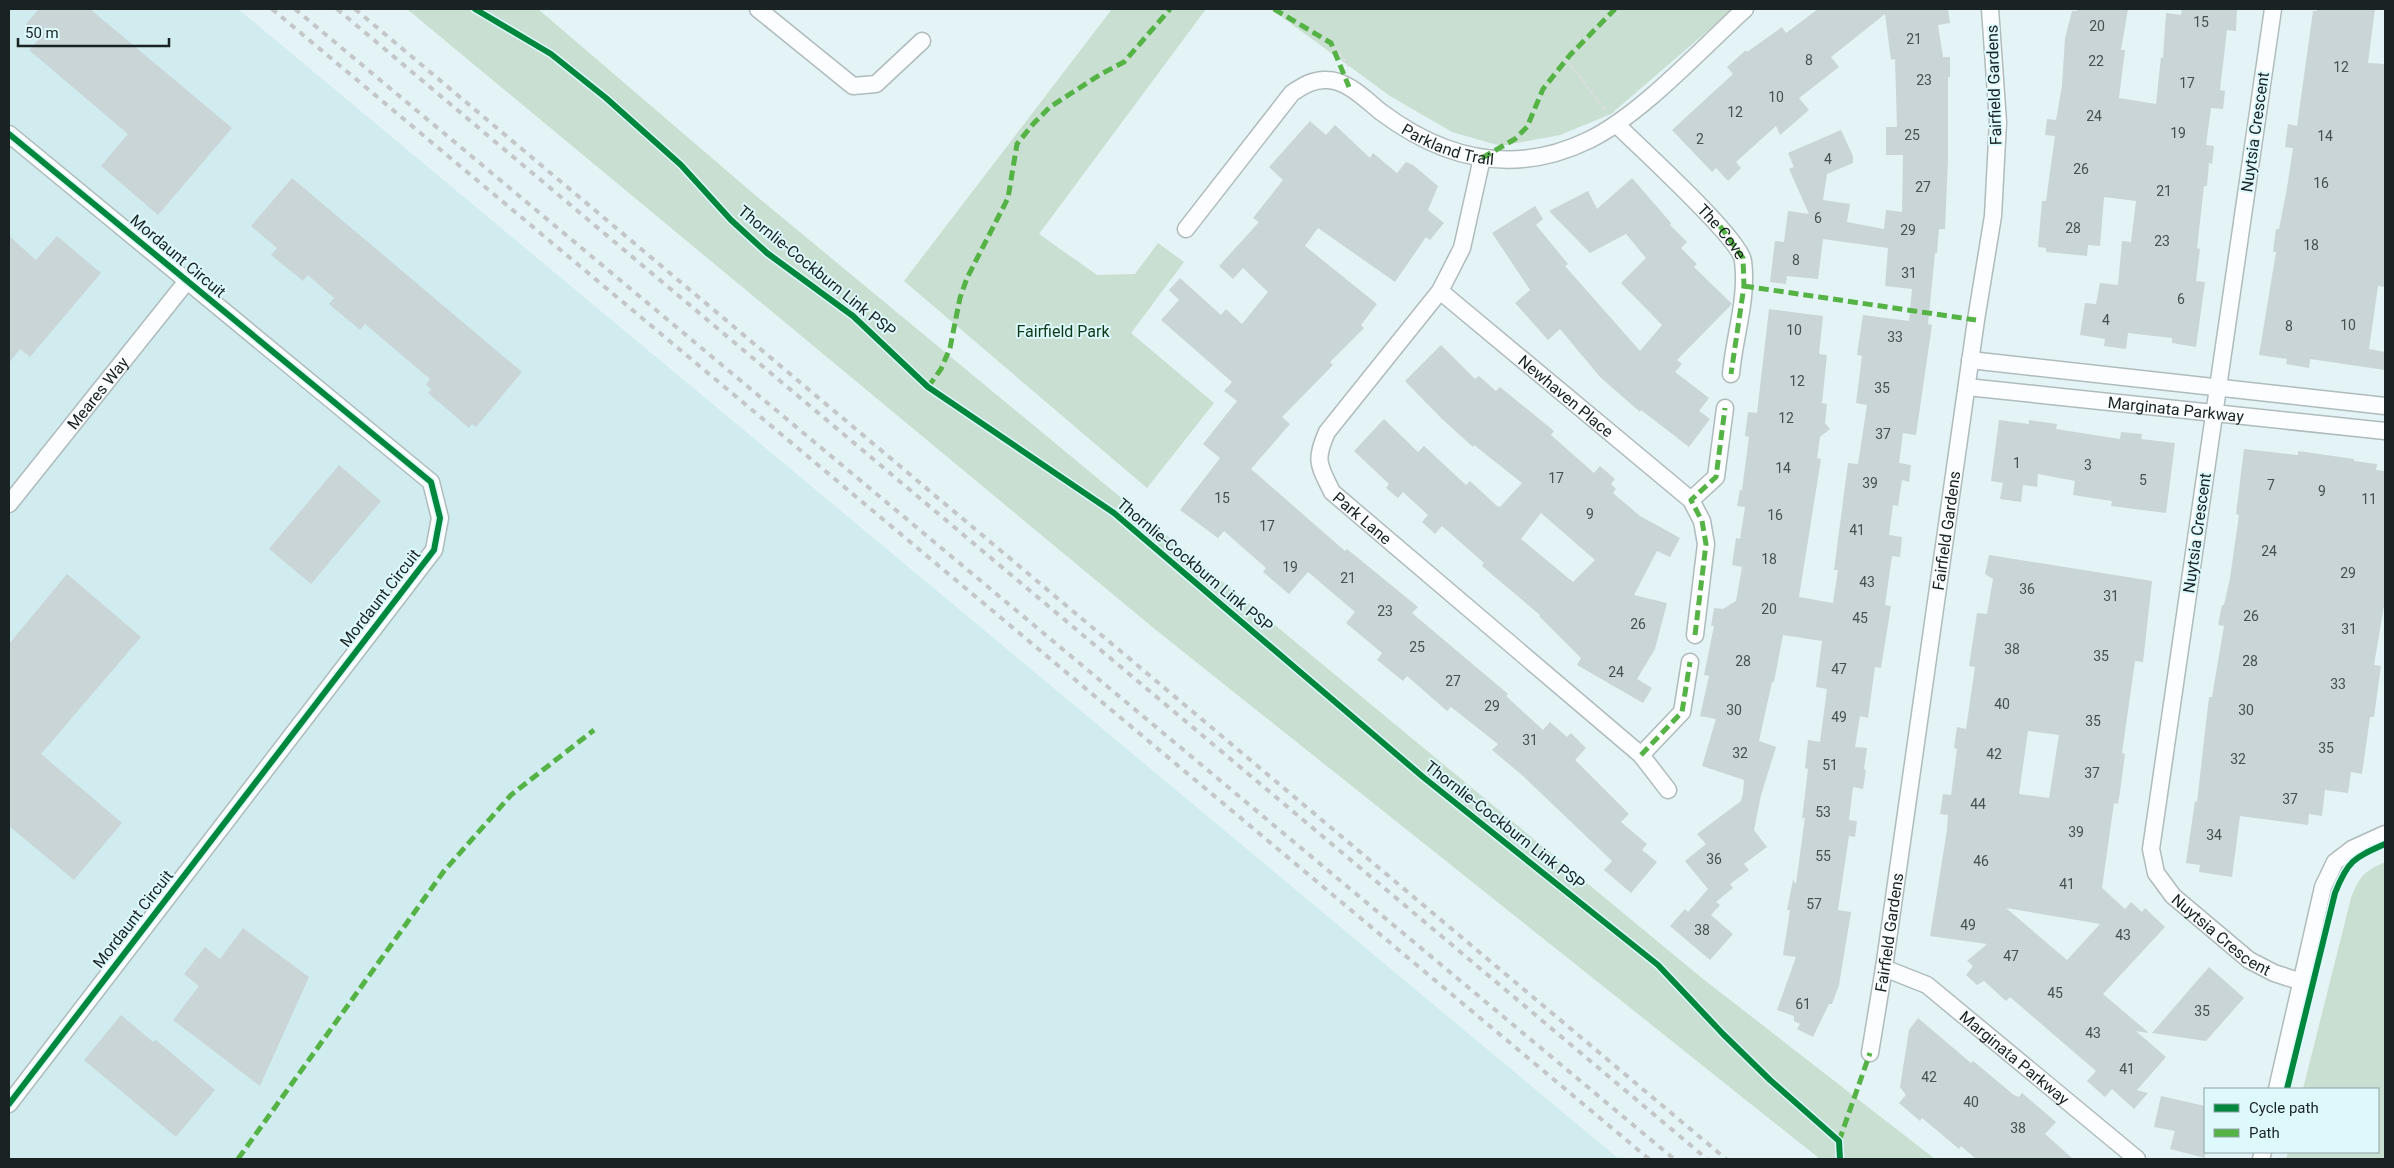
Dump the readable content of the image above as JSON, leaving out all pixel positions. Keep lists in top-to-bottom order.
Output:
{
  "streets": {
    "street": [
      "Fairfield Gardens",
      "Nuytsia Crescent",
      "Parkland Trail",
      "The Cove",
      "Mordaunt Circuit",
      "Meares Way",
      "Newhaven Place",
      "Marginata Parkway",
      "Park Lane"
    ],
    "cycle path": ["Thornlie-Cockburn Link PSP"]
  },
  "crossings": [
    ["Fairfield Gardens", "Marginata Parkway"],
    ["Nuytsia Crescent", "Marginata Parkway"],
    ["Parkland Trail", "The Cove"],
    ["Parkland Trail", "Park Lane"],
    ["Mordaunt Circuit", "Meares Way"],
    ["Newhaven Place", "Park Lane"]
  ],
  "parks": ["Fairfield Park"],
  "house_numbers": [
    "15",
    "20",
    "21",
    "8",
    "22",
    "12",
    "23",
    "17",
    "10",
    "12",
    "24",
    "19",
    "25",
    "14",
    "2",
    "4",
    "26",
    "16",
    "27",
    "21",
    "6",
    "28",
    "29",
    "23",
    "18",
    "8",
    "31",
    "6",
    "4",
    "10",
    "8",
    "10",
    "33",
    "12",
    "35",
    "12",
    "37",
    "1",
    "3",
    "14",
    "17",
    "5",
    "39",
    "7",
    "9",
    "15",
    "11",
    "9",
    "16",
    "17",
    "41",
    "24",
    "18",
    "19",
    "29",
    "21",
    "43",
    "36",
    "31",
    "20",
    "23",
    "26",
    "45",
    "26",
    "31",
    "25",
    "38",
    "35",
    "28",
    "28",
    "47",
    "24",
    "27",
    "33",
    "40",
    "29",
    "30",
    "30",
    "49",
    "35",
    "31",
    "35",
    "32",
    "42",
    "32",
    "51",
    "37",
    "37",
    "44",
    "53",
    "39",
    "34",
    "55",
    "36",
    "46",
    "41",
    "57",
    "49",
    "38",
    "43",
    "47",
    "45",
    "61",
    "35",
    "43",
    "41",
    "42",
    "40",
    "38"
  ],
  "legend": ["Cycle path", "Path"],
  "scale_bar": "50 m"
}
